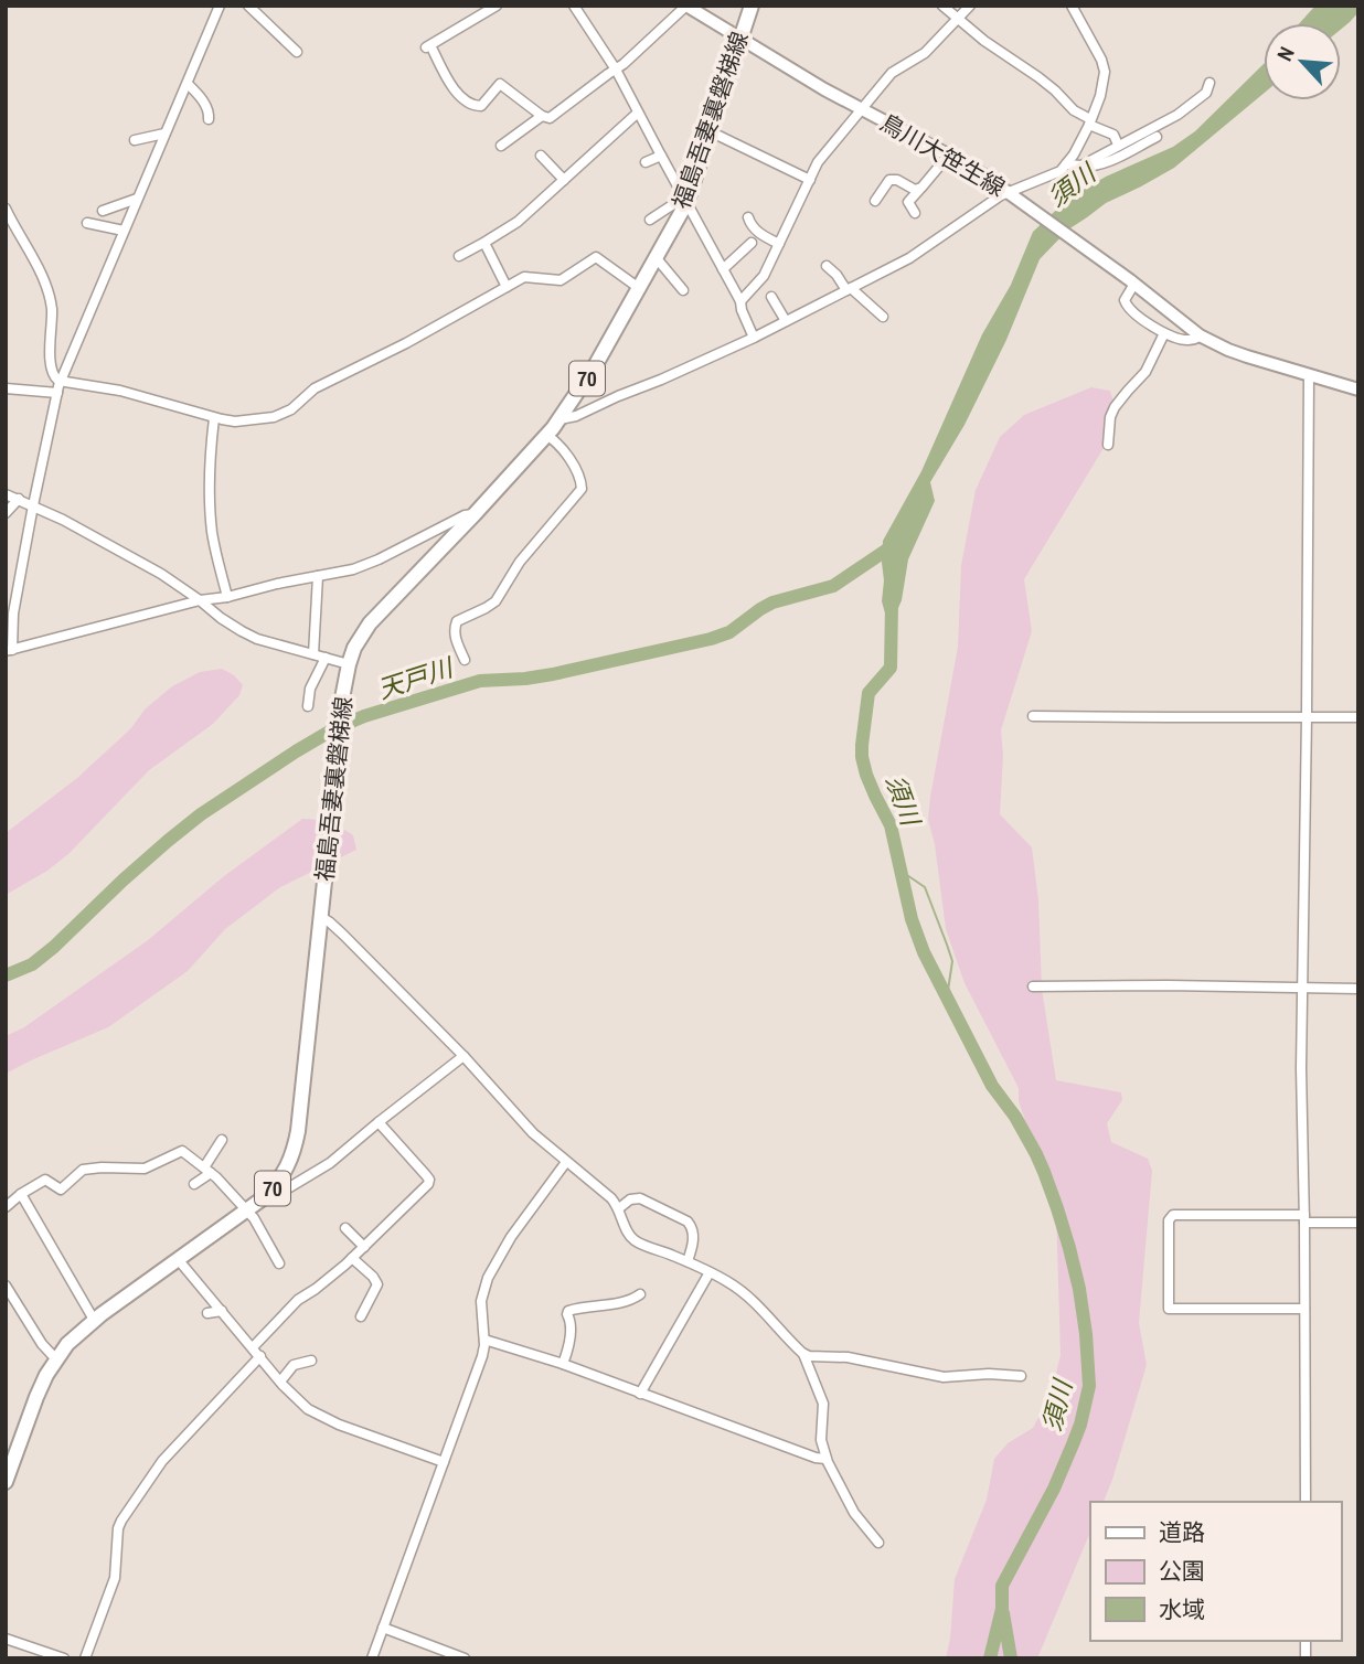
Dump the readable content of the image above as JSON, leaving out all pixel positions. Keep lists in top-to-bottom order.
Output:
{
  "streets": {
    "main road": ["福島吾妻裏磐梯線", "70"],
    "street": ["鳥川大笹生線"]
  },
  "crossings": [
    ["福島吾妻裏磐梯線", "鳥川大笹生線"]
  ],
  "water": ["須川", "天戸川"],
  "legend": ["道路", "公園", "水域"],
  "north": "top left"
}
